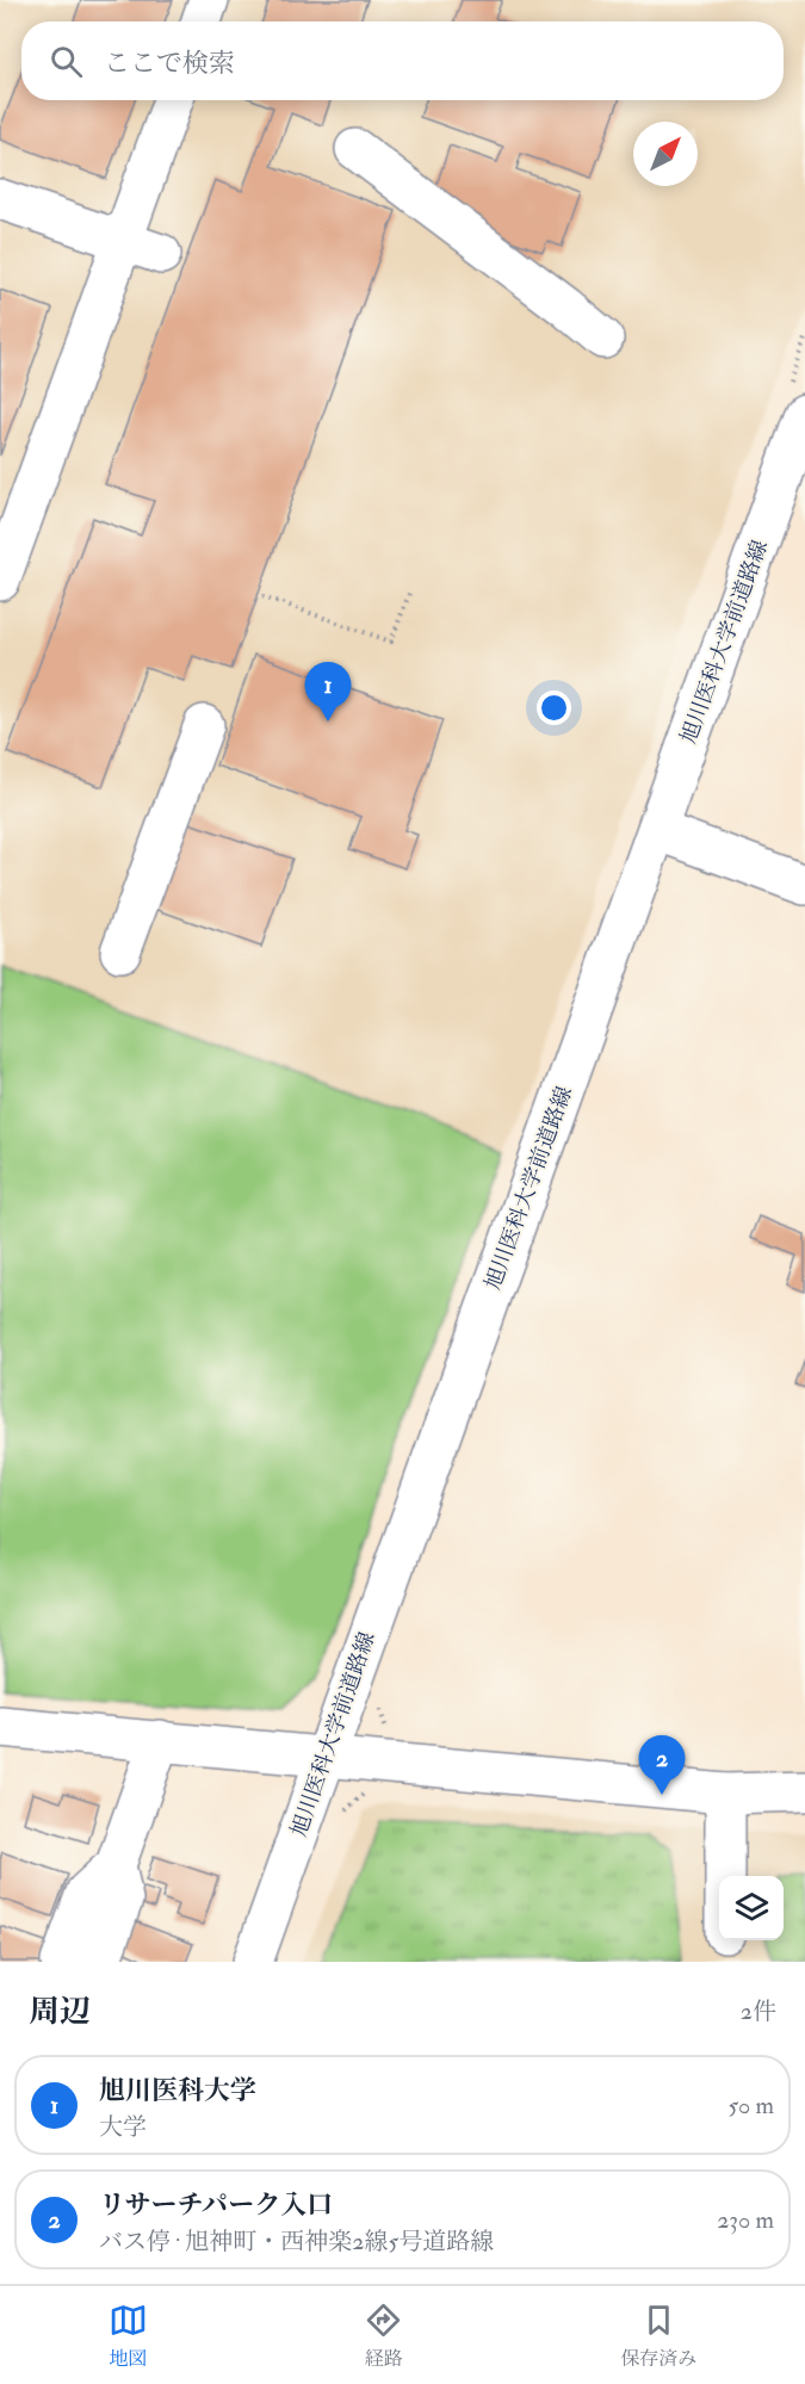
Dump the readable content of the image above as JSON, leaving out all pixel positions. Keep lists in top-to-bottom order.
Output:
{
  "streets": {
    "street": ["旭川医科大学前道路線"]
  },
  "north": "top right",
  "page": {
    "search": "ここで検索",
    "pins": ["1", "2"],
    "heading": ["周辺", "2件"],
    "list": [
      {
        "mark": "1",
        "name": "旭川医科大学",
        "note": "大学",
        "value": "50 m"
      },
      {
        "mark": "2",
        "name": "リサーチパーク入口",
        "note": "バス停 · 旭神町・西神楽2線5号道路線",
        "value": "230 m"
      }
    ],
    "nav": ["地図", "経路", "保存済み"]
  }
}
